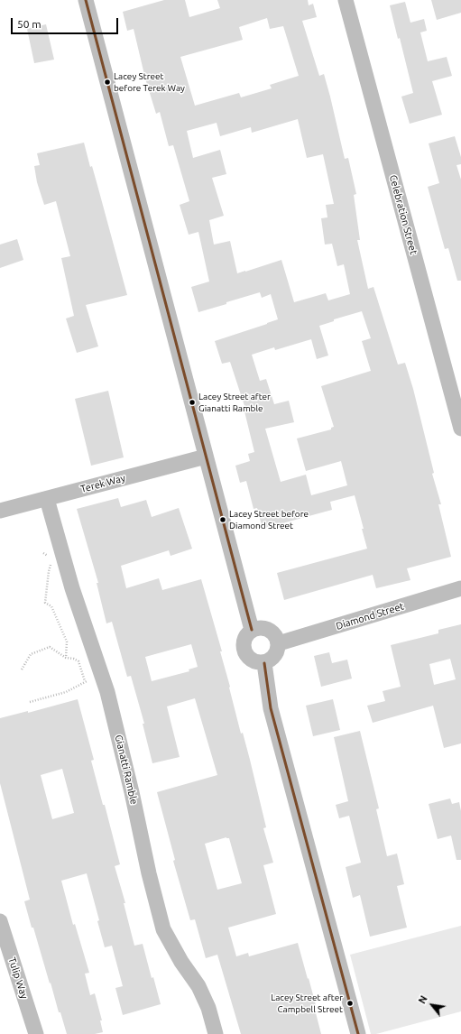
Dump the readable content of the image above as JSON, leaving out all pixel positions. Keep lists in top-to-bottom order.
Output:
{
  "streets": {
    "street": [
      "Celebration Street",
      "Terek Way",
      "Diamond Street",
      "Gianatti Ramble",
      "Tulip Way"
    ]
  },
  "crossings": [
    ["Terek Way", "Gianatti Ramble"]
  ],
  "places": [
    "Lacey Street before Terek Way",
    "Lacey Street after Gianatti Ramble",
    "Lacey Street before Diamond Street",
    "Lacey Street after Campbell Street"
  ],
  "scale_bar": "50 m",
  "north": "top left"
}
